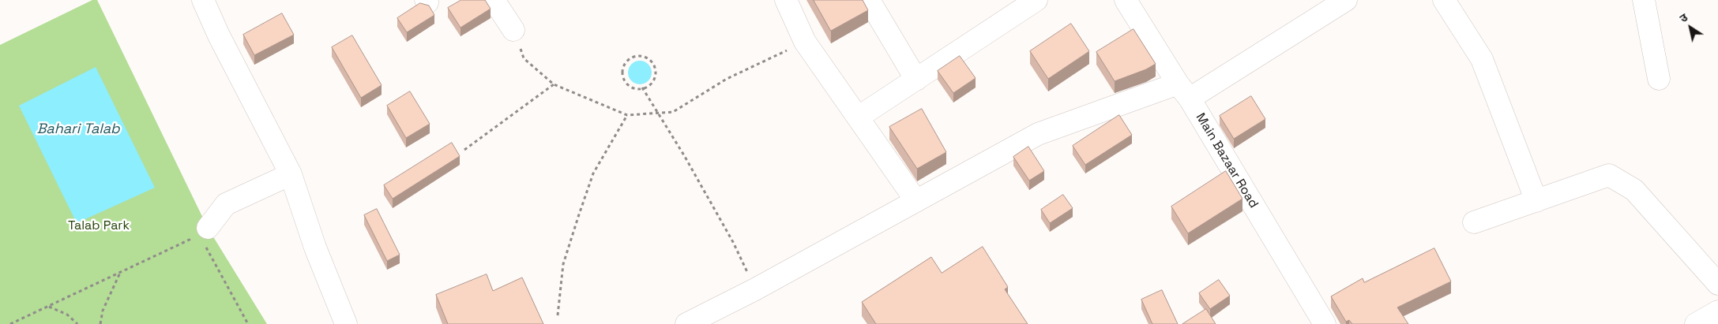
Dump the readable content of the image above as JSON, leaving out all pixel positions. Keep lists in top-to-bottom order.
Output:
{
  "streets": {
    "street": ["Main Bazaar Road"]
  },
  "water": ["Bahari Talab"],
  "parks": ["Talab Park"],
  "north": "top left"
}
